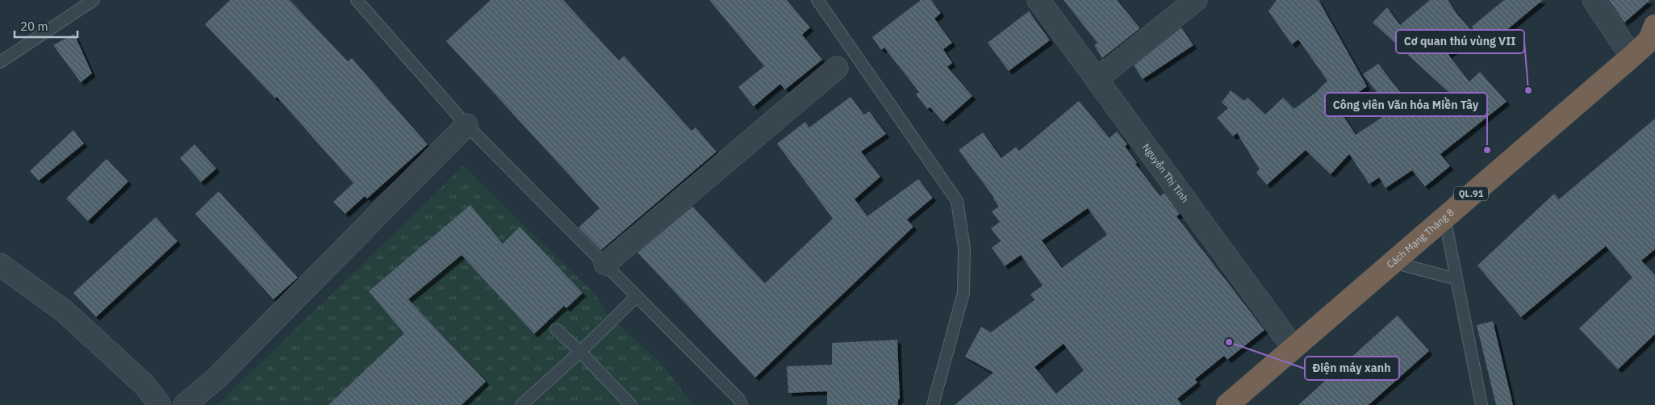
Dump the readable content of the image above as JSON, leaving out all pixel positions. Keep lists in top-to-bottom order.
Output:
{
  "streets": {
    "highway": ["QL.91", "Cách Mạng Tháng 8"],
    "street": ["Nguyễn Thị Tính"]
  },
  "crossings": [
    ["Nguyễn Thị Tính", "Cách Mạng Tháng 8"]
  ],
  "places": ["Cơ quan thú vùng VII", "Công viên Văn hóa Miền Tây", "Điện máy xanh"],
  "scale_bar": "20 m"
}
